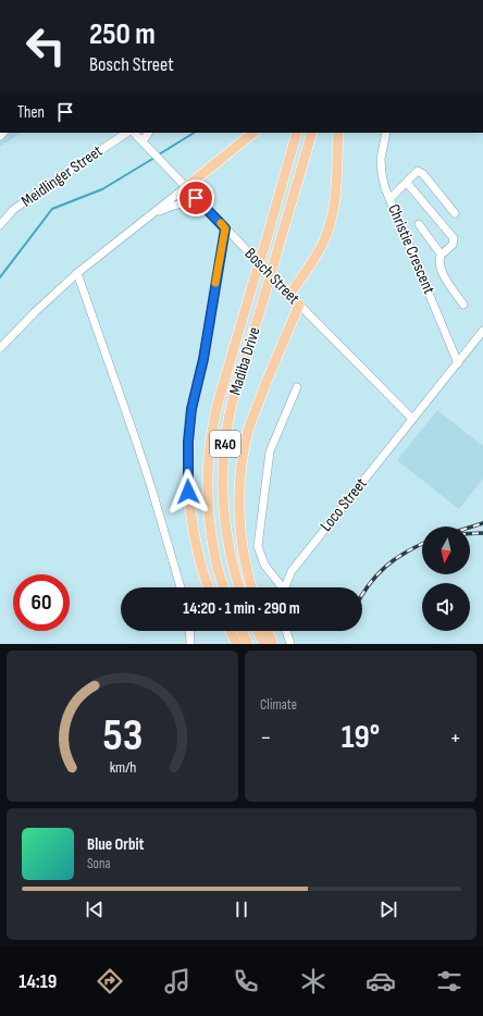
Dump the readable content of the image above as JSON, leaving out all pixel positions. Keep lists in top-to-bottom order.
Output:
{
  "streets": {
    "main road": ["Madiba Drive", "R40"],
    "street": [
      "Meidlinger Street",
      "Christie Crescent",
      "Bosch Street",
      "Loco Street"
    ]
  },
  "crossings": [
    ["Christie Crescent", "Loco Street"],
    ["Bosch Street", "Loco Street"]
  ],
  "north": "bottom",
  "page": {
    "turn": ["250 m", "Bosch Street"],
    "then": "Then",
    "limit": "60",
    "trip": "14:20 · 1 min · 290 m",
    "tile": "Climate",
    "heat": ["−", "19°", "+"],
    "song": ["Blue Orbit", "Sona"],
    "tabs": "14:19",
    "gauge": ["53", "km/h"]
  }
}
